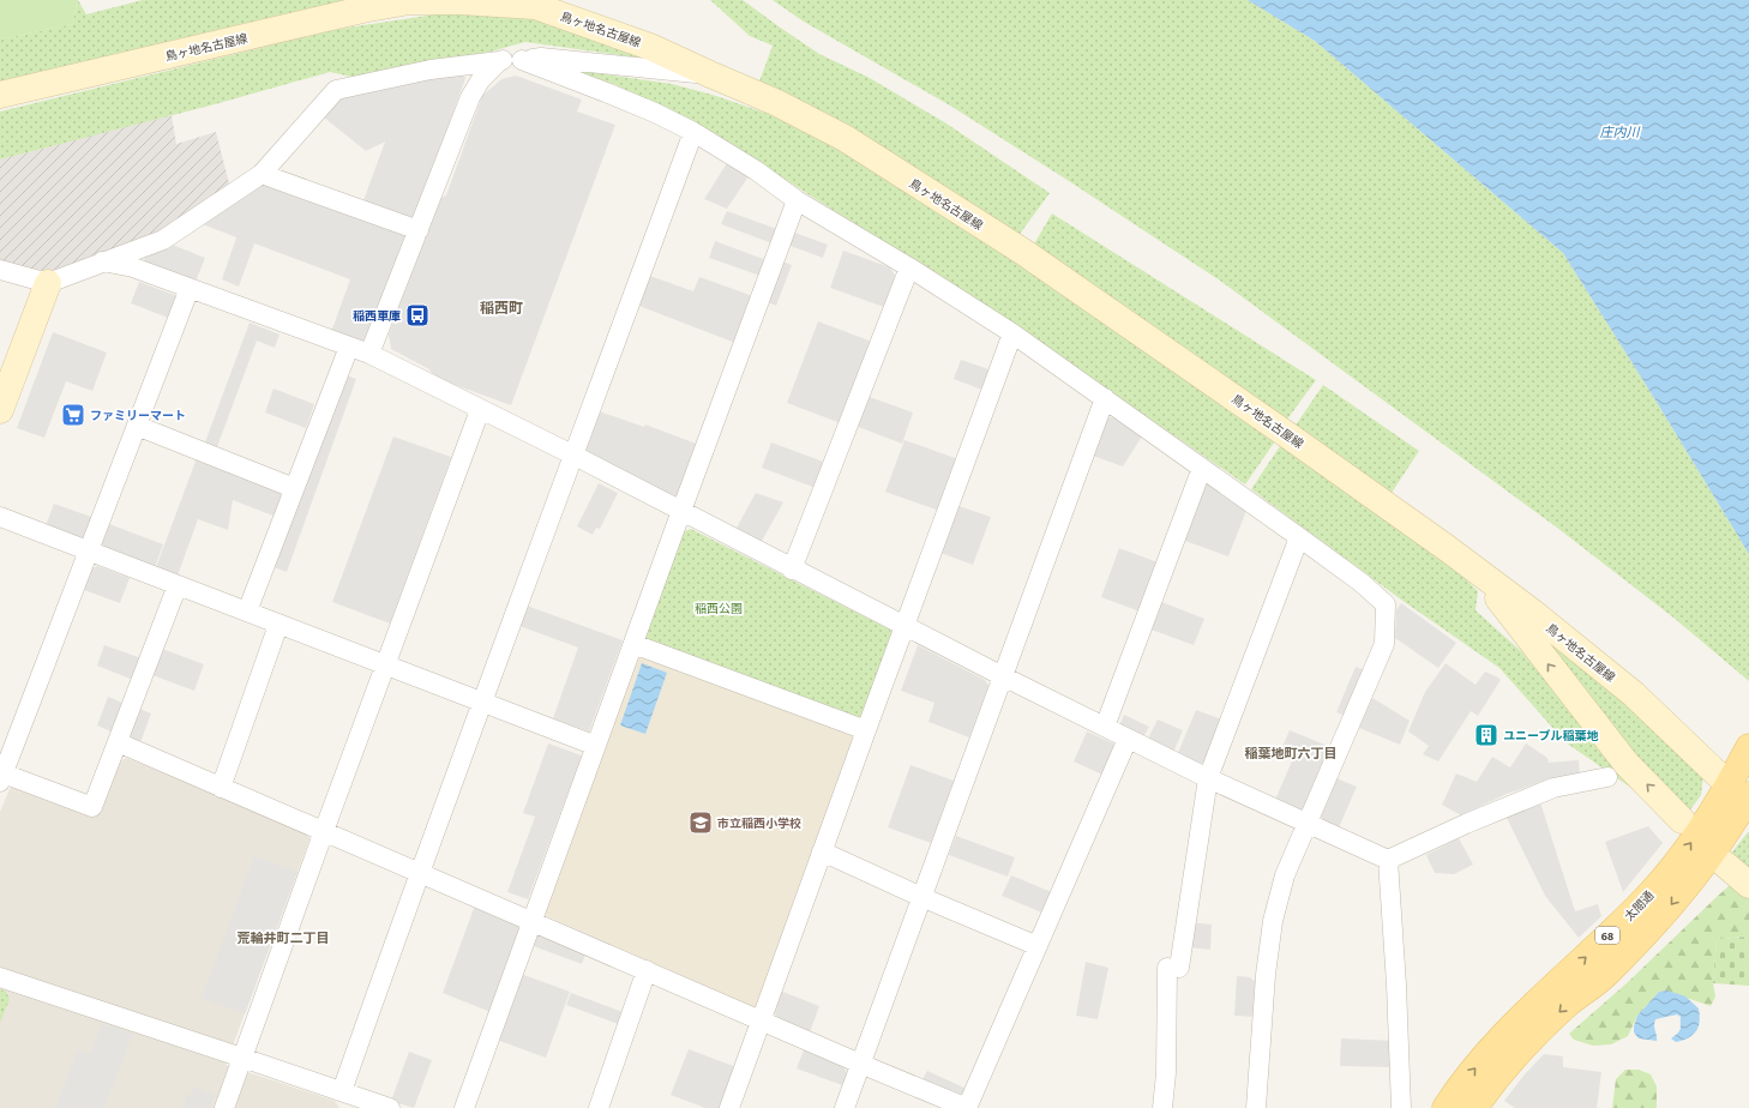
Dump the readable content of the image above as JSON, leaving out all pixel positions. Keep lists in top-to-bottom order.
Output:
{
  "streets": {
    "main road": ["鳥ヶ地名古屋線", "太閤通", "68"]
  },
  "crossings": [
    ["鳥ヶ地名古屋線", "太閤通"]
  ],
  "districts": ["稲西町", "稲葉地町六丁目", "荒輪井町二丁目"],
  "water": ["庄内川"],
  "parks": ["稲西公園"],
  "places": {
    "bus stop": ["稲西車庫"],
    "supermarket": ["ファミリーマート"],
    "building": ["ユニーブル稲葉地"],
    "school or university": ["市立稲西小学校"]
  }
}
